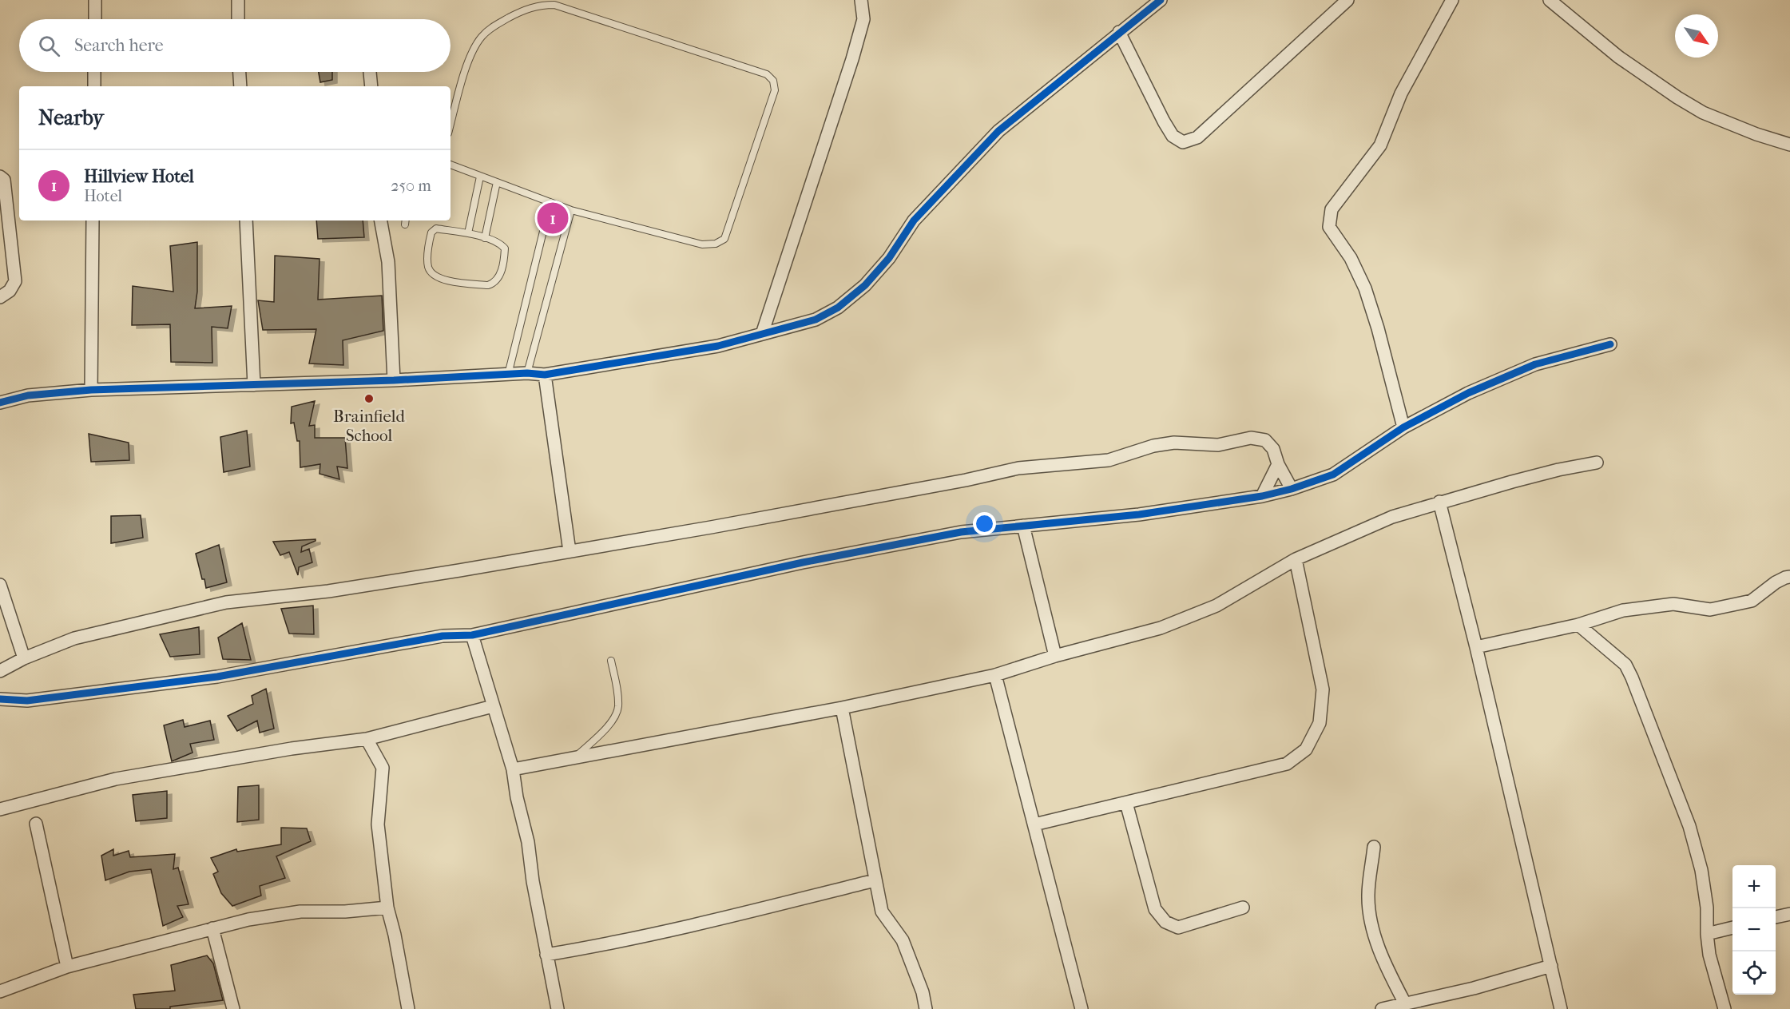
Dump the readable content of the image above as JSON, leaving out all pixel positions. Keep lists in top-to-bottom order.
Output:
{
  "places": ["Brainfield School"],
  "north": "bottom right",
  "page": {
    "search": "Search here",
    "heading": "Nearby",
    "list": [
      {
        "mark": "1",
        "name": "Hillview Hotel",
        "note": "Hotel",
        "value": "250 m"
      }
    ],
    "pins": "1",
    "map_buttons": ["+", "−"]
  }
}
